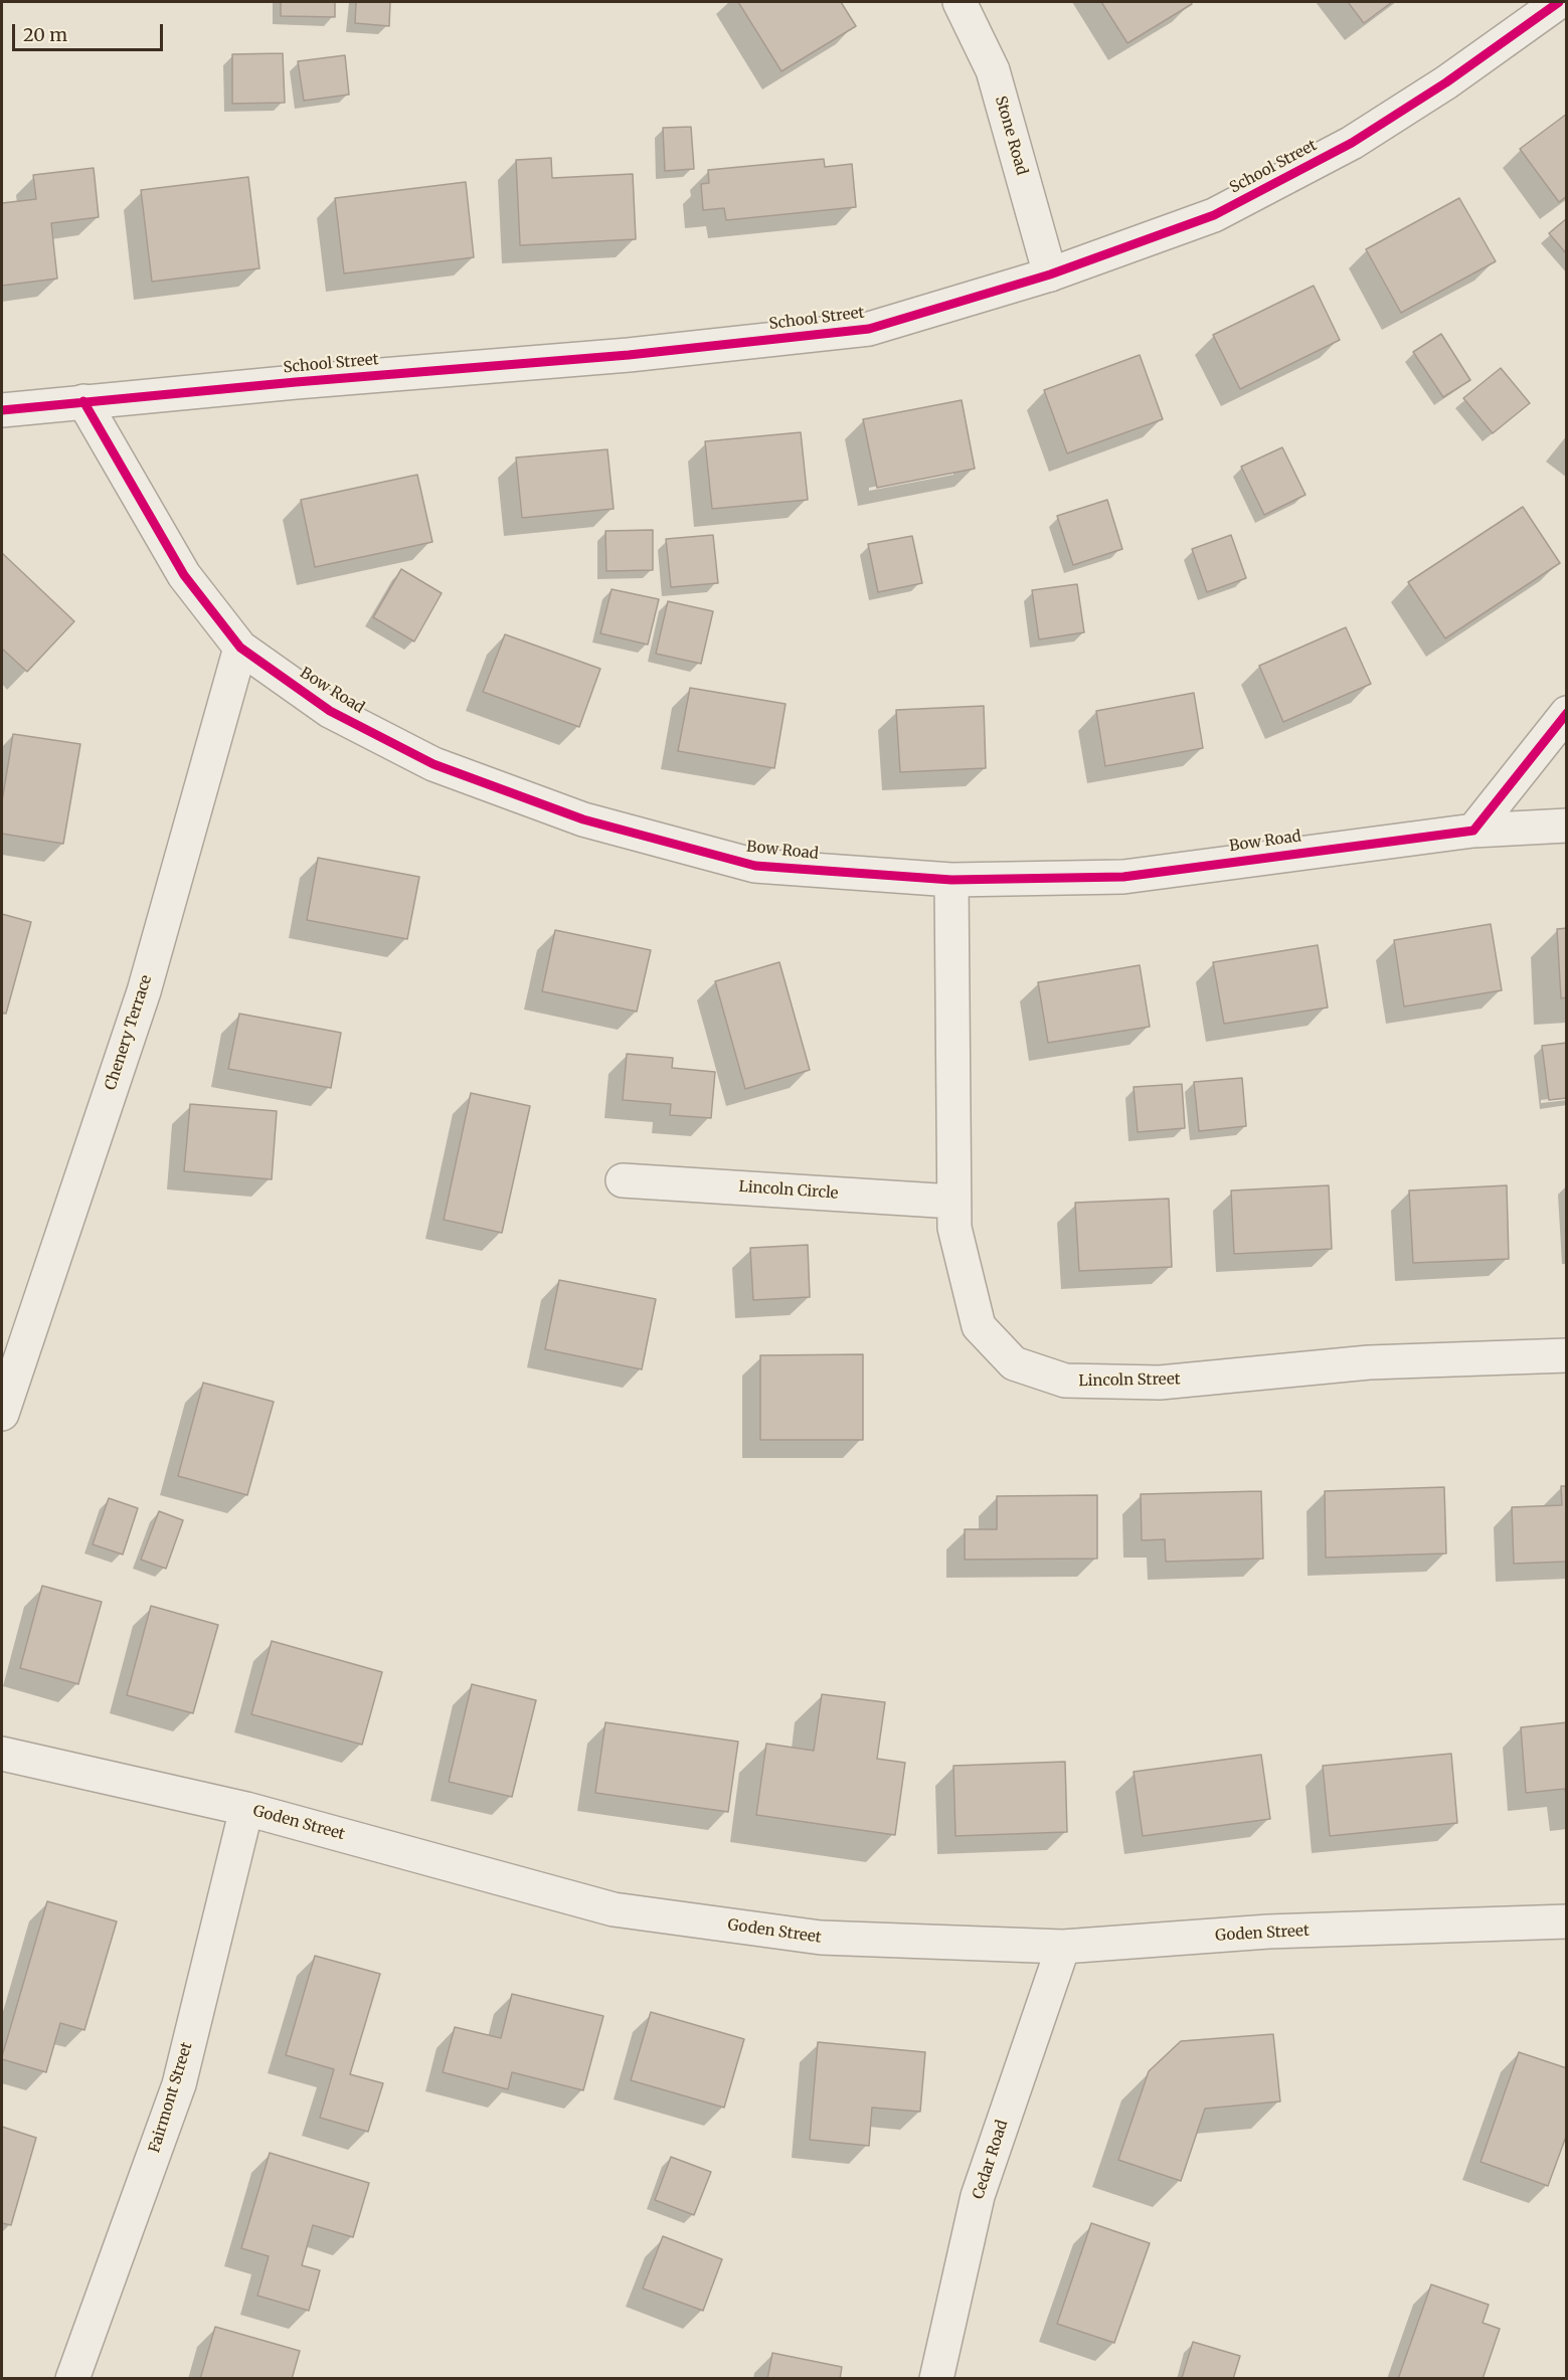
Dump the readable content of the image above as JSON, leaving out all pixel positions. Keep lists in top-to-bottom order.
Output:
{
  "streets": {
    "street": [
      "Stone Road",
      "School Street",
      "Bow Road",
      "Chenery Terrace",
      "Lincoln Circle",
      "Lincoln Street",
      "Goden Street",
      "Fairmont Street",
      "Cedar Road"
    ]
  },
  "crossings": [
    ["Stone Road", "School Street"],
    ["School Street", "Bow Road"],
    ["Bow Road", "Chenery Terrace"],
    ["Bow Road", "Lincoln Street"],
    ["Lincoln Circle", "Lincoln Street"],
    ["Goden Street", "Fairmont Street"],
    ["Goden Street", "Cedar Road"]
  ],
  "scale_bar": "20 m"
}
